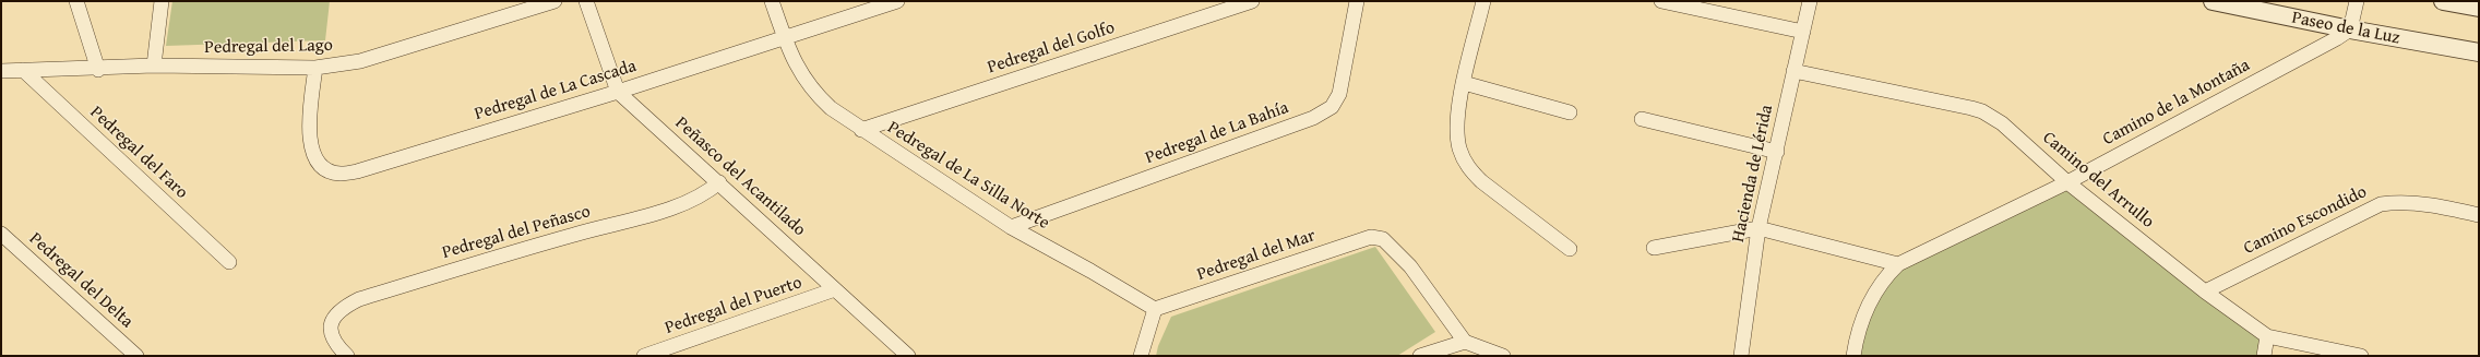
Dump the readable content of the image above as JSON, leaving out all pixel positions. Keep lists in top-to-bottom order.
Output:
{
  "streets": {
    "street": [
      "Paseo de la Luz",
      "Pedregal del Lago",
      "Pedregal del Golfo",
      "Pedregal de La Cascada",
      "Camino de la Montaña",
      "Pedregal de La Bahía",
      "Pedregal del Faro",
      "Hacienda de Lérida",
      "Pedregal de La Silla Norte",
      "Peñasco del Acantilado",
      "Camino del Arrullo",
      "Camino Escondido",
      "Pedregal del Peñasco",
      "Pedregal del Mar",
      "Pedregal del Delta",
      "Pedregal del Puerto"
    ]
  },
  "crossings": [
    ["Paseo de la Luz", "Camino de la Montaña"],
    ["Pedregal del Lago", "Pedregal de La Cascada"],
    ["Pedregal del Lago", "Pedregal del Faro"],
    ["Pedregal del Golfo", "Pedregal de La Silla Norte"],
    ["Pedregal de La Cascada", "Pedregal de La Silla Norte"],
    ["Pedregal de La Cascada", "Peñasco del Acantilado"],
    ["Camino de la Montaña", "Camino del Arrullo"],
    ["Pedregal de La Bahía", "Pedregal de La Silla Norte"],
    ["Hacienda de Lérida", "Camino del Arrullo"],
    ["Pedregal de La Silla Norte", "Pedregal del Mar"],
    ["Peñasco del Acantilado", "Pedregal del Peñasco"],
    ["Peñasco del Acantilado", "Pedregal del Puerto"],
    ["Camino del Arrullo", "Camino Escondido"]
  ]
}
